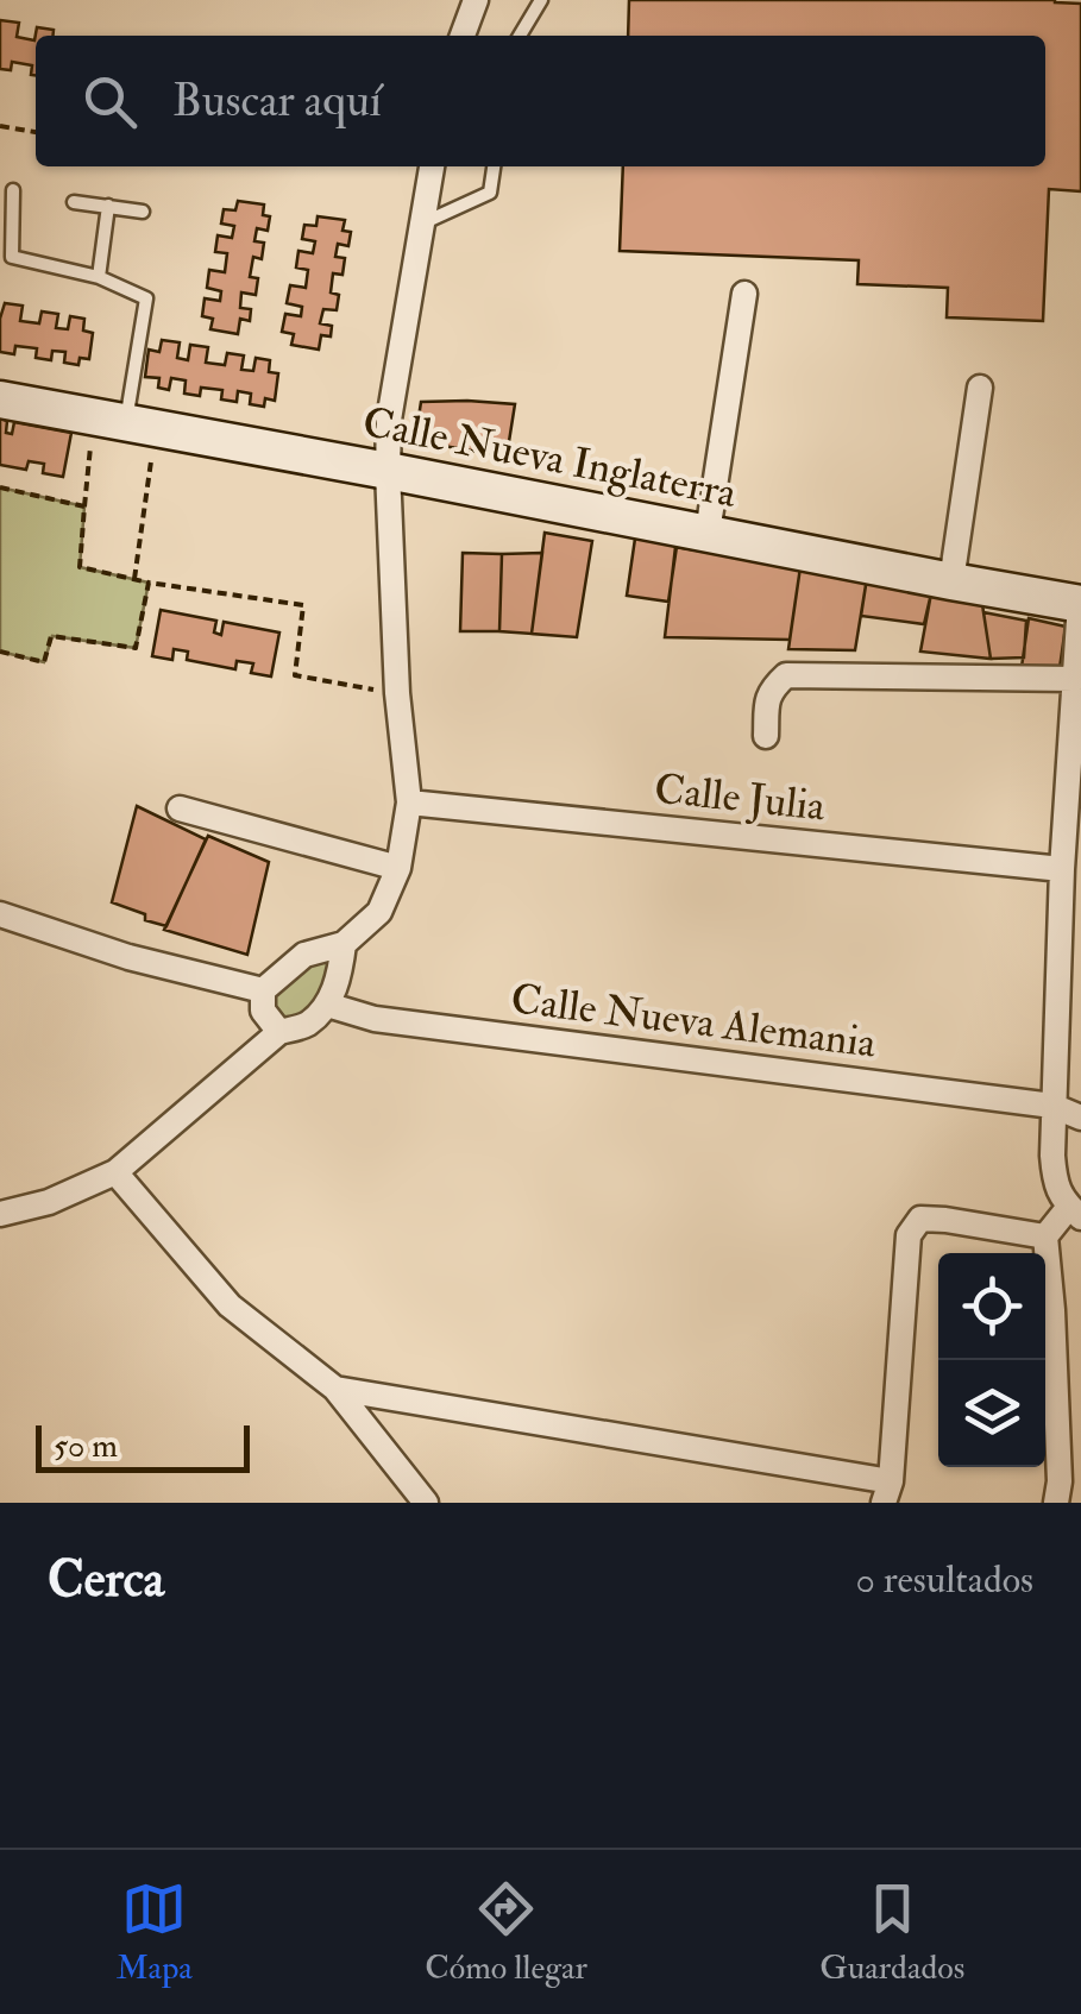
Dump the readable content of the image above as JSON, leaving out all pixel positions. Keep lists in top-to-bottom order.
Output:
{
  "streets": {
    "main road": ["Calle Nueva Inglaterra"],
    "street": ["Calle Julia", "Calle Nueva Alemania"]
  },
  "scale_bar": "50 m",
  "page": {
    "search": "Buscar aquí",
    "scale": "50 m",
    "heading": ["Cerca", "0 resultados"],
    "nav": ["Mapa", "Cómo llegar", "Guardados"]
  }
}
